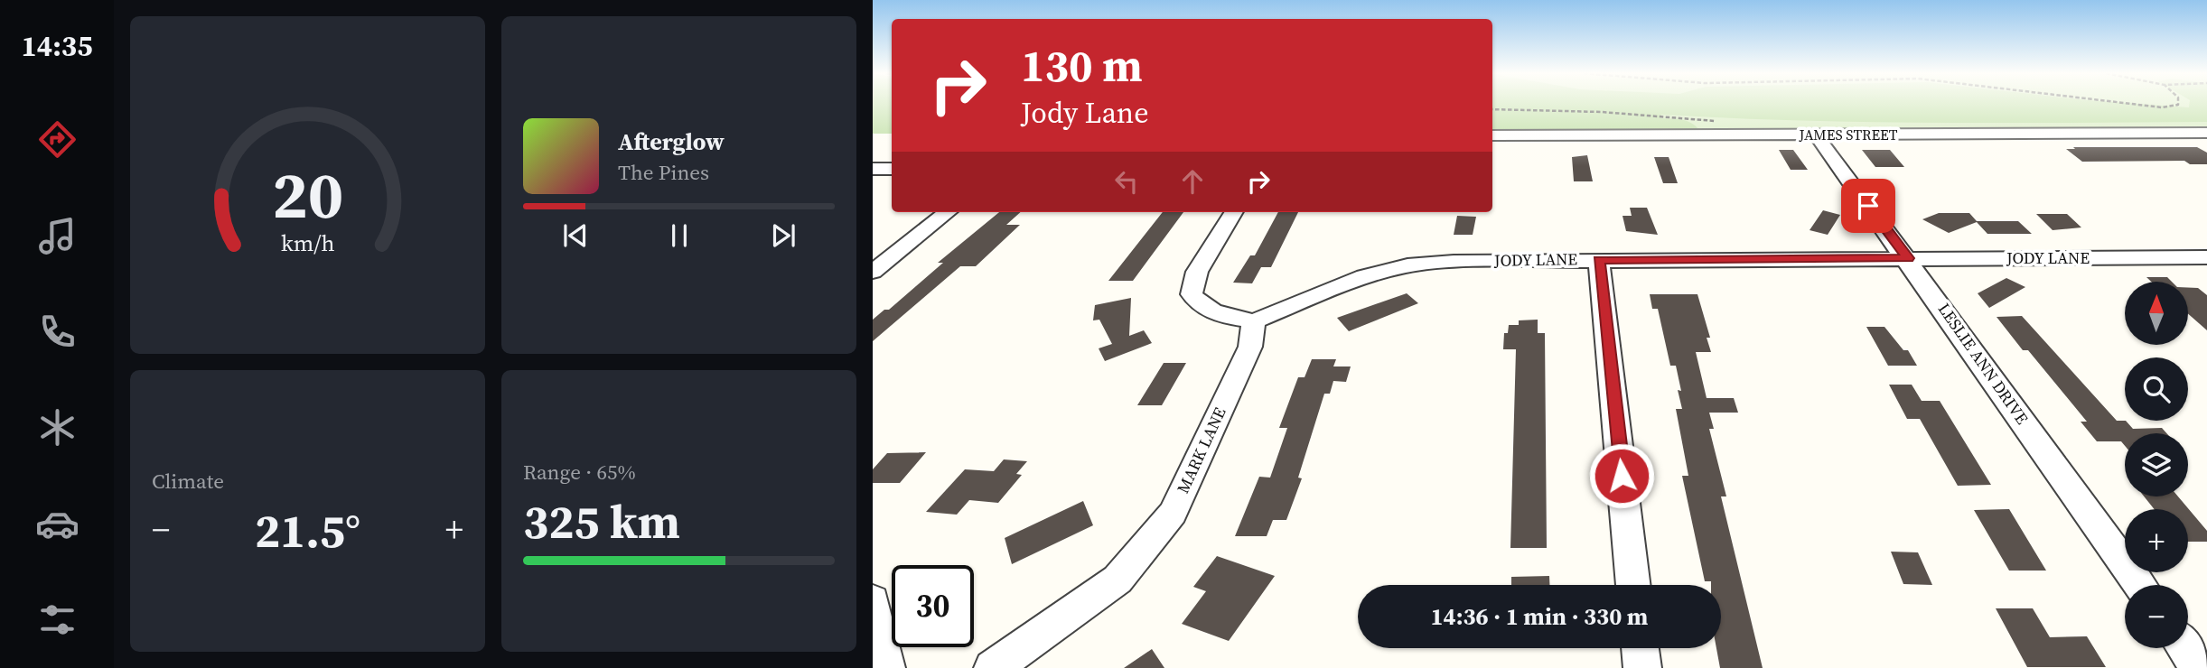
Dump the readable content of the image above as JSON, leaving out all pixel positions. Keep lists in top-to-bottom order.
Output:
{
  "streets": {
    "street": [
      "JAMES STREET",
      "JODY LANE",
      "LESLIE ANN DRIVE",
      "MARK LANE"
    ]
  },
  "crossings": [
    ["JAMES STREET", "LESLIE ANN DRIVE"],
    ["JODY LANE", "LESLIE ANN DRIVE"],
    ["JODY LANE", "MARK LANE"]
  ],
  "north": "top",
  "page": {
    "tabs": "14:35",
    "turn": ["130 m", "Jody Lane"],
    "song": ["Afterglow", "The Pines"],
    "map_buttons": ["+", "−"],
    "tile": [
      "Climate",
      ["Range · 65%", "325 km"]
    ],
    "heat": ["−", "21.5°", "+"],
    "limit": "30",
    "trip": "14:36 · 1 min · 330 m",
    "gauge": ["20", "km/h"]
  }
}
